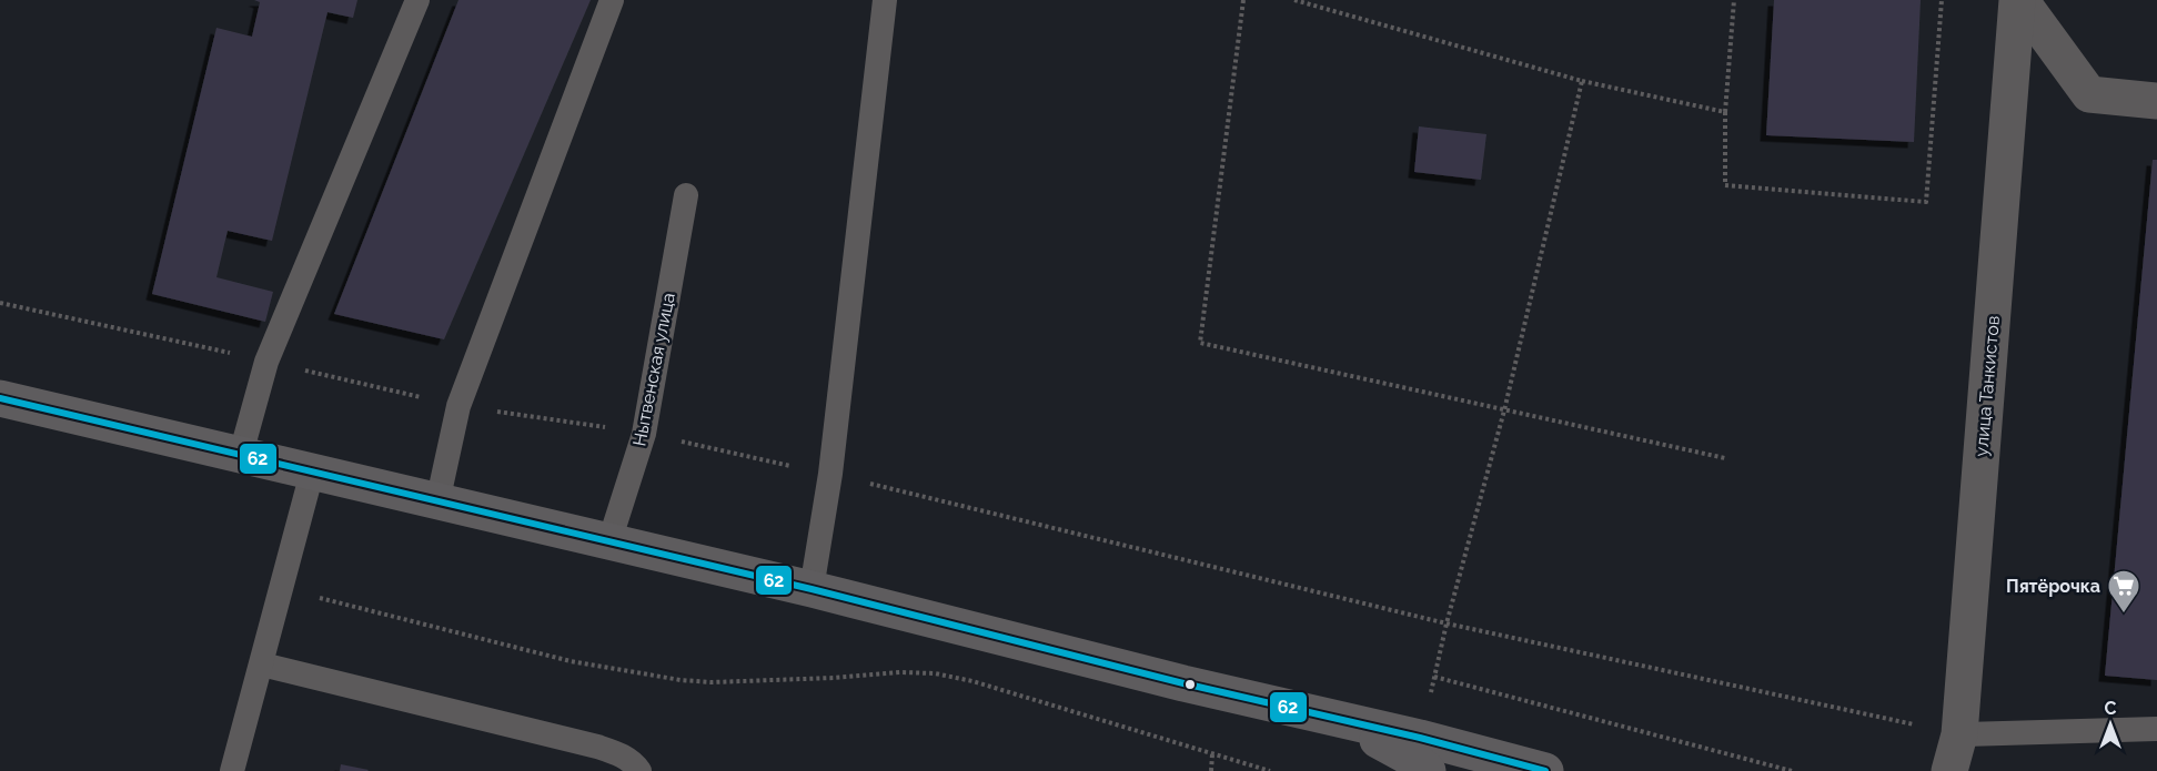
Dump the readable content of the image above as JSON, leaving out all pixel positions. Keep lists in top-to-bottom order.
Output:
{
  "streets": {
    "street": ["улица Танкистов"],
    "lane": ["Нытвенская улица"]
  },
  "places": {
    "supermarket": ["Пятёрочка"]
  },
  "lines": ["transit line 62"],
  "north": "top"
}
